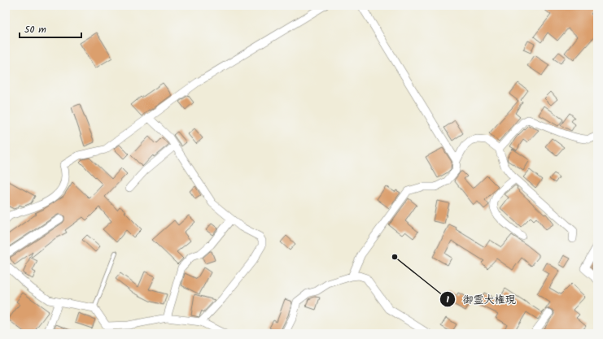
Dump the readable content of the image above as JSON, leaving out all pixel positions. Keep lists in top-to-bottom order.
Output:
{
  "places": ["御霊大権現"],
  "scale_bar": "50 m"
}
